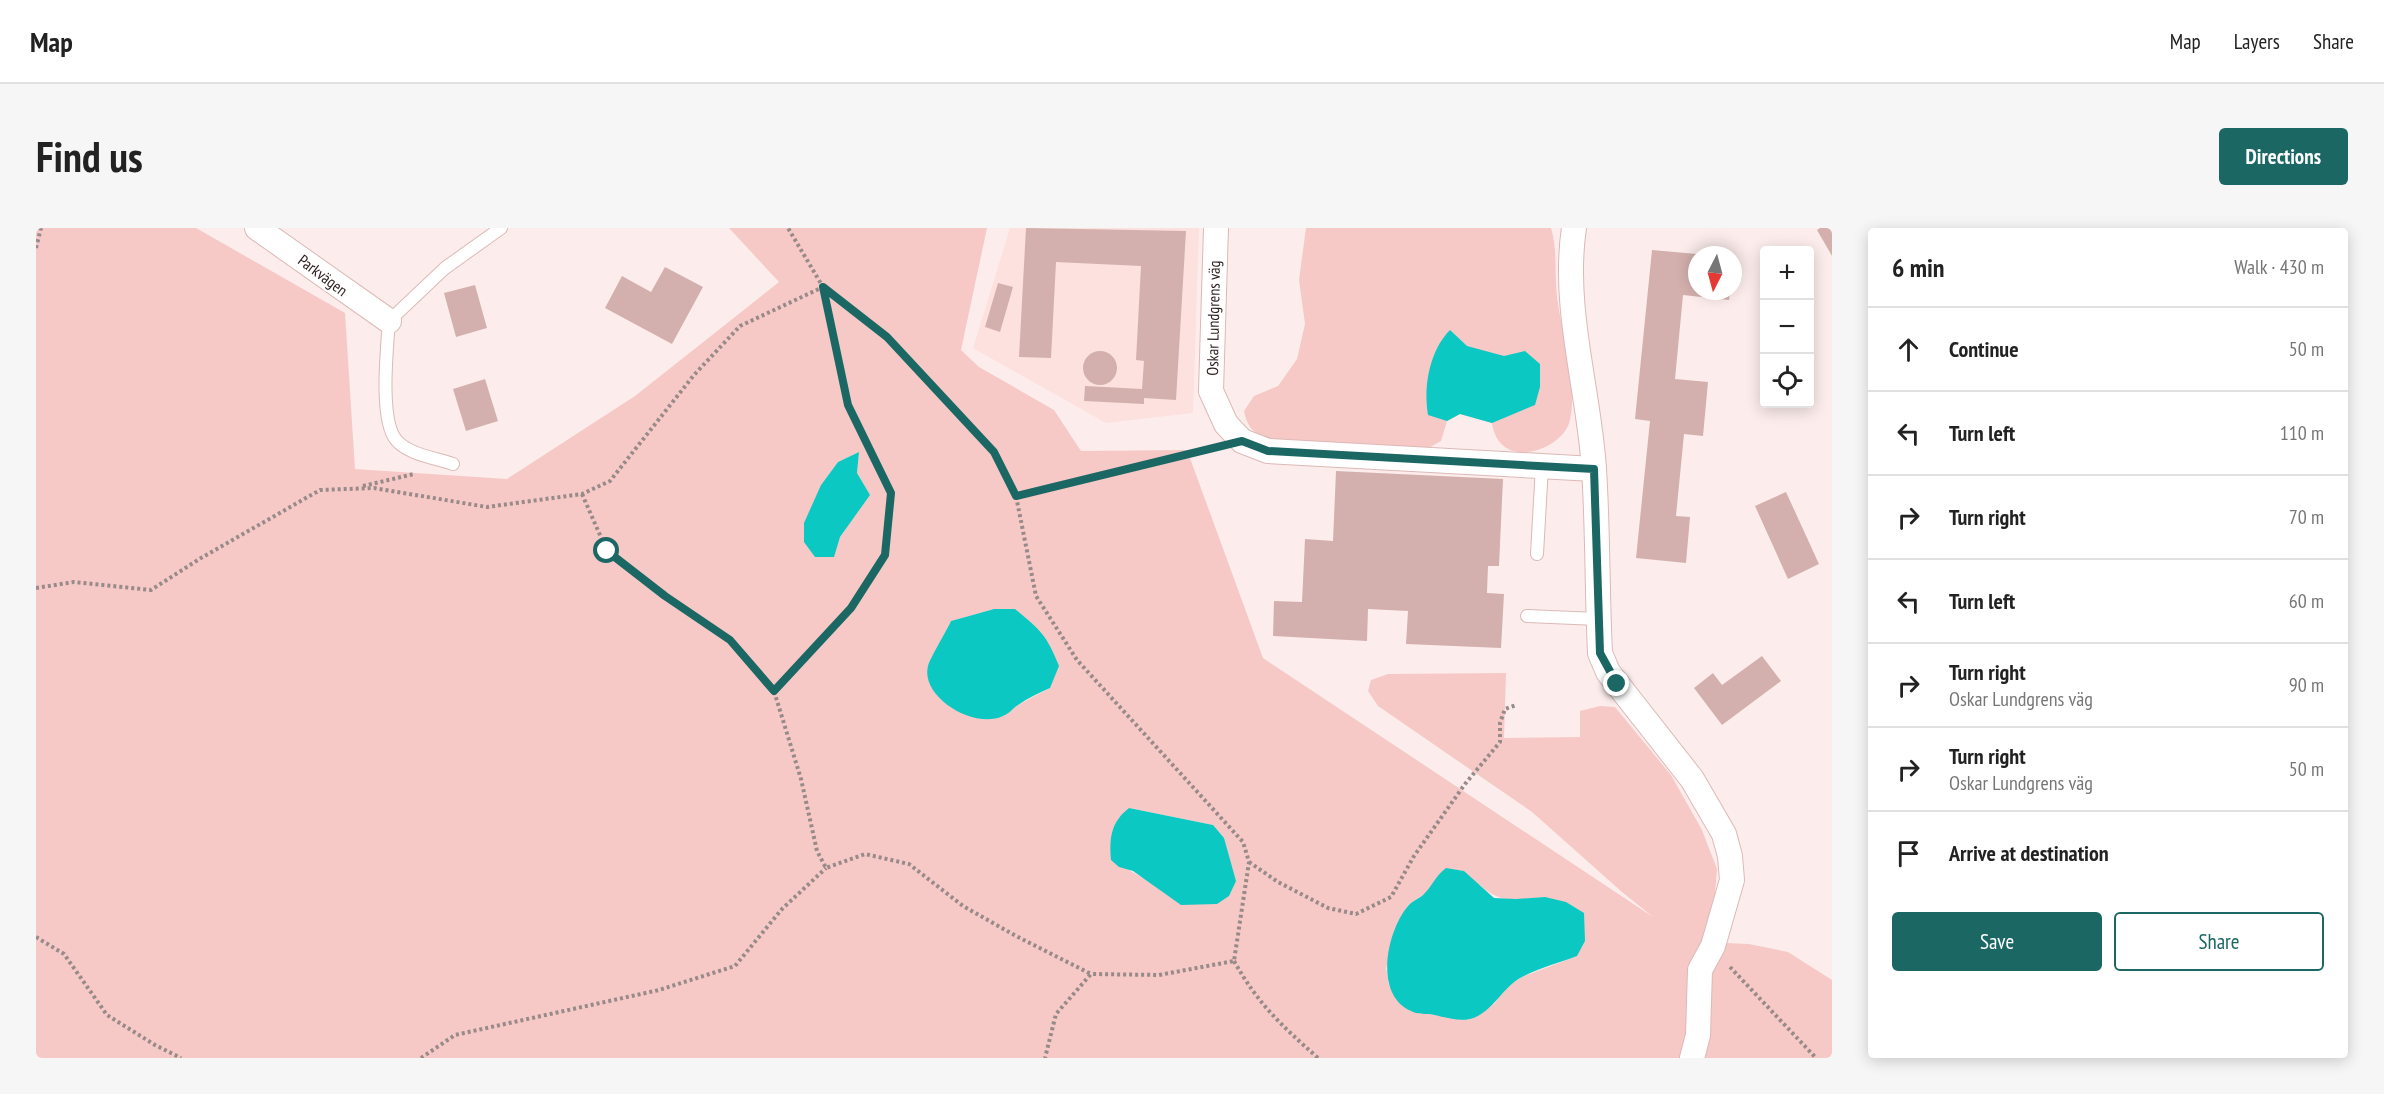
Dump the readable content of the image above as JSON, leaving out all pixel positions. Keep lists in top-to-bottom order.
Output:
{
  "streets": {
    "street": ["Parkvägen", "Oskar Lundgrens väg"]
  },
  "north": "bottom",
  "page": {
    "header": "Map",
    "nav": ["Map", "Layers", "Share"],
    "buttons": [
      "Directions",
      ["Save", "Share"]
    ],
    "title": "Find us",
    "heading": ["6 min", "Walk · 430 m"],
    "map_buttons": ["+", "−"],
    "list": [
      ["Continue", "50 m"],
      ["Turn left", "110 m"],
      ["Turn right", "70 m"],
      ["Turn left", "60 m"],
      ["Turn right", "Oskar Lundgrens väg", "90 m"],
      ["Turn right", "Oskar Lundgrens väg", "50 m"],
      "Arrive at destination"
    ]
  }
}
